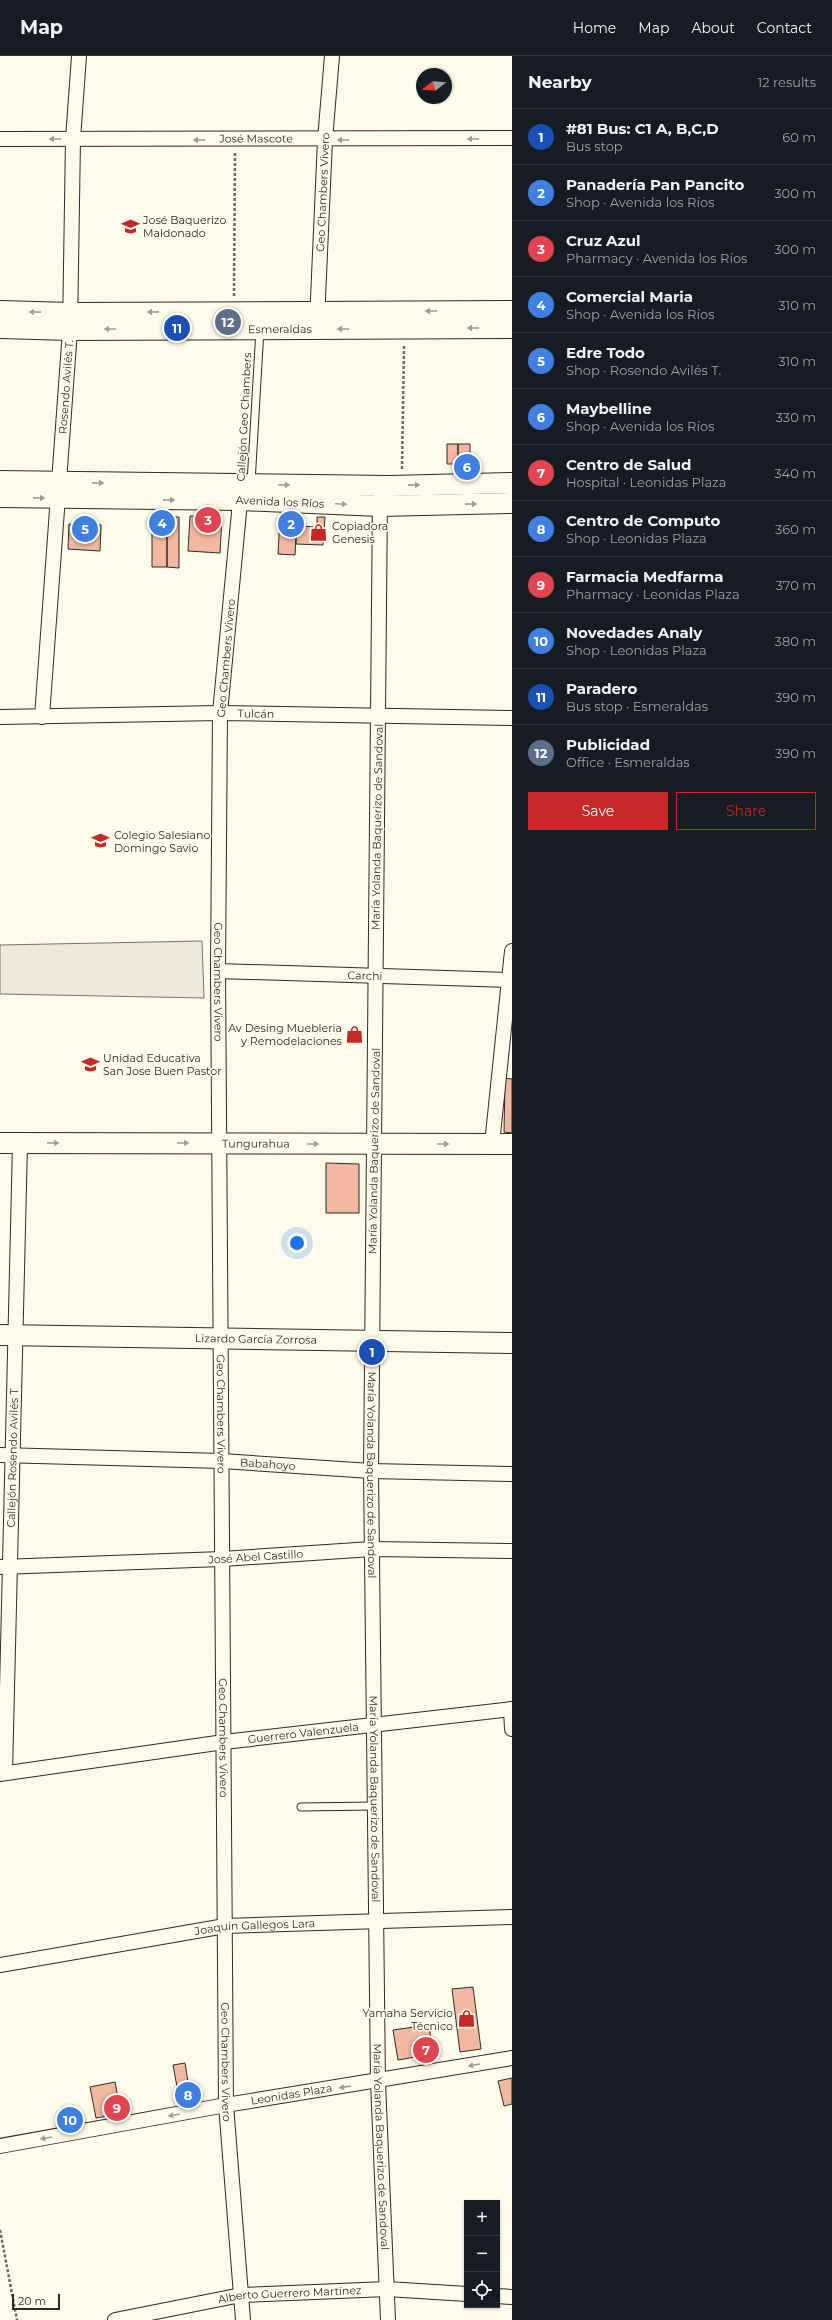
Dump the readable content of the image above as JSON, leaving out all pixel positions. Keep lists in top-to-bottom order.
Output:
{
  "streets": {
    "main road": [
      "Esmeraldas",
      "Avenida los Ríos",
      "Tungurahua",
      "Lizardo García Zorrosa"
    ],
    "street": [
      "José Mascote",
      "Geo Chambers Vivero",
      "Rosendo Avilés T.",
      "Tulcán",
      "María Yolanda Baquerizo de Sandoval",
      "Carchi",
      "Callejón Rosendo Avilés T",
      "Babahoyo",
      "José Abel Castillo",
      "Guerrero Valenzuela",
      "Joaquín Gallegos Lara",
      "Leonidas Plaza",
      "Alberto Guerrero Martínez"
    ],
    "lane": ["Callejón Geo Chambers"]
  },
  "crossings": [
    ["José Mascote", "Geo Chambers Vivero"],
    ["José Mascote", "Rosendo Avilés T."],
    ["Geo Chambers Vivero", "Esmeraldas"],
    ["Geo Chambers Vivero", "Callejón Geo Chambers"],
    ["Geo Chambers Vivero", "Avenida los Ríos"],
    ["Geo Chambers Vivero", "Tulcán"],
    ["Geo Chambers Vivero", "Carchi"],
    ["Geo Chambers Vivero", "Tungurahua"],
    ["Geo Chambers Vivero", "Lizardo García Zorrosa"],
    ["Geo Chambers Vivero", "Babahoyo"],
    ["Geo Chambers Vivero", "José Abel Castillo"],
    ["Geo Chambers Vivero", "Guerrero Valenzuela"],
    ["Geo Chambers Vivero", "Joaquín Gallegos Lara"],
    ["Geo Chambers Vivero", "Leonidas Plaza"],
    ["Geo Chambers Vivero", "Alberto Guerrero Martínez"],
    ["Esmeraldas", "Rosendo Avilés T."],
    ["Esmeraldas", "Callejón Geo Chambers"],
    ["Rosendo Avilés T.", "Avenida los Ríos"],
    ["Rosendo Avilés T.", "Tulcán"],
    ["Callejón Geo Chambers", "Avenida los Ríos"],
    ["Avenida los Ríos", "María Yolanda Baquerizo de Sandoval"],
    ["Tulcán", "María Yolanda Baquerizo de Sandoval"],
    ["María Yolanda Baquerizo de Sandoval", "Carchi"],
    ["María Yolanda Baquerizo de Sandoval", "Tungurahua"],
    ["María Yolanda Baquerizo de Sandoval", "Lizardo García Zorrosa"],
    ["María Yolanda Baquerizo de Sandoval", "Babahoyo"],
    ["María Yolanda Baquerizo de Sandoval", "José Abel Castillo"],
    ["María Yolanda Baquerizo de Sandoval", "Guerrero Valenzuela"],
    ["María Yolanda Baquerizo de Sandoval", "Joaquín Gallegos Lara"],
    ["María Yolanda Baquerizo de Sandoval", "Leonidas Plaza"],
    ["María Yolanda Baquerizo de Sandoval", "Alberto Guerrero Martínez"],
    ["Tungurahua", "Callejón Rosendo Avilés T"],
    ["Lizardo García Zorrosa", "Callejón Rosendo Avilés T"],
    ["Callejón Rosendo Avilés T", "Babahoyo"],
    ["Callejón Rosendo Avilés T", "José Abel Castillo"],
    ["Callejón Rosendo Avilés T", "Guerrero Valenzuela"]
  ],
  "one_way": [
    "José Mascote",
    "Esmeraldas",
    "Avenida los Ríos",
    "Tungurahua",
    "Leonidas Plaza"
  ],
  "places": {
    "school or university": ["José Baquerizo Maldonado", "Colegio Salesiano Domingo Savio", "Unidad Educativa San Jose Buen Pastor"],
    "shop": ["Copiadora Genesis", "Av Desing Muebleria y Remodelaciones", "Yamaha Servicio Técnico"]
  },
  "scale_bar": "20 m",
  "north": "left",
  "page": {
    "header": "Map",
    "nav": [
      "Home",
      "Map",
      "About",
      "Contact"
    ],
    "heading": ["Nearby", "12 results"],
    "list": [
      {
        "mark": "1",
        "name": "#81 Bus: C1 A, B,C,D",
        "note": "Bus stop",
        "value": "60 m"
      },
      {
        "mark": "2",
        "name": "Panadería Pan Pancito",
        "note": "Shop · Avenida los Ríos",
        "value": "300 m"
      },
      {
        "mark": "3",
        "name": "Cruz Azul",
        "note": "Pharmacy · Avenida los Ríos",
        "value": "300 m"
      },
      {
        "mark": "4",
        "name": "Comercial Maria",
        "note": "Shop · Avenida los Ríos",
        "value": "310 m"
      },
      {
        "mark": "5",
        "name": "Edre Todo",
        "note": "Shop · Rosendo Avilés T.",
        "value": "310 m"
      },
      {
        "mark": "6",
        "name": "Maybelline",
        "note": "Shop · Avenida los Ríos",
        "value": "330 m"
      },
      {
        "mark": "7",
        "name": "Centro de Salud",
        "note": "Hospital · Leonidas Plaza",
        "value": "340 m"
      },
      {
        "mark": "8",
        "name": "Centro de Computo",
        "note": "Shop · Leonidas Plaza",
        "value": "360 m"
      },
      {
        "mark": "9",
        "name": "Farmacia Medfarma",
        "note": "Pharmacy · Leonidas Plaza",
        "value": "370 m"
      },
      {
        "mark": "10",
        "name": "Novedades Analy",
        "note": "Shop · Leonidas Plaza",
        "value": "380 m"
      },
      {
        "mark": "11",
        "name": "Paradero",
        "note": "Bus stop · Esmeraldas",
        "value": "390 m"
      },
      {
        "mark": "12",
        "name": "Publicidad",
        "note": "Office · Esmeraldas",
        "value": "390 m"
      }
    ],
    "pins": [
      "12",
      "11",
      "6",
      "3",
      "4",
      "2",
      "5",
      "1",
      "7",
      "8",
      "9",
      "10"
    ],
    "buttons": ["Save", "Share"],
    "map_buttons": ["+", "−"],
    "scale": "20 m"
  }
}
